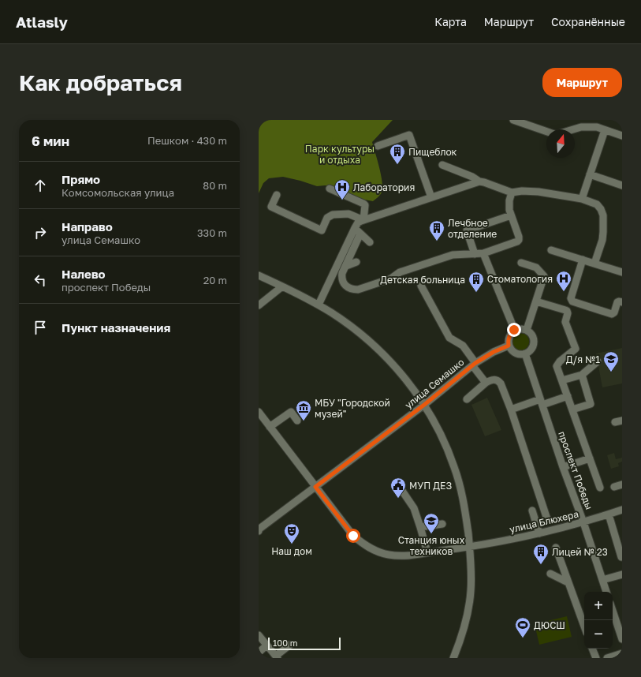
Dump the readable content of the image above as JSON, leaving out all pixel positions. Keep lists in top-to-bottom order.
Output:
{
  "streets": {
    "street": ["улица Семашко", "проспект Победы", "улица Блюхера"]
  },
  "crossings": [
    ["улица Семашко", "проспект Победы"],
    ["улица Семашко", "улица Блюхера"],
    ["проспект Победы", "улица Блюхера"]
  ],
  "parks": ["Парк культуры и отдыха"],
  "places": {
    "building": [
      "Пищеблок",
      "Лечбное отделение",
      "Детская больница",
      "Лицей № 23"
    ],
    "hospital": ["Лаборатория", "Стоматология"],
    "school or university": ["Д/я №1", "Станция юных техников"],
    "museum": ["МБУ \"Городской музей\""],
    "public building": ["МУП ДЕЗ"],
    "theatre": ["Наш дом"],
    "sports": ["ДЮСШ"]
  },
  "scale_bar": "100 m",
  "north": "top",
  "page": {
    "header": "Atlasly",
    "nav": ["Карта", "Маршрут", "Сохранённые"],
    "buttons": "Маршрут",
    "title": "Как добраться",
    "heading": ["6 мин", "Пешком · 430 m"],
    "list": [
      ["Прямо", "Комсомольская улица", "80 m"],
      ["Направо", "улица Семашко", "330 m"],
      ["Налево", "проспект Победы", "20 m"],
      "Пункт назначения"
    ],
    "map_buttons": ["+", "−"],
    "scale": "100 m"
  }
}
